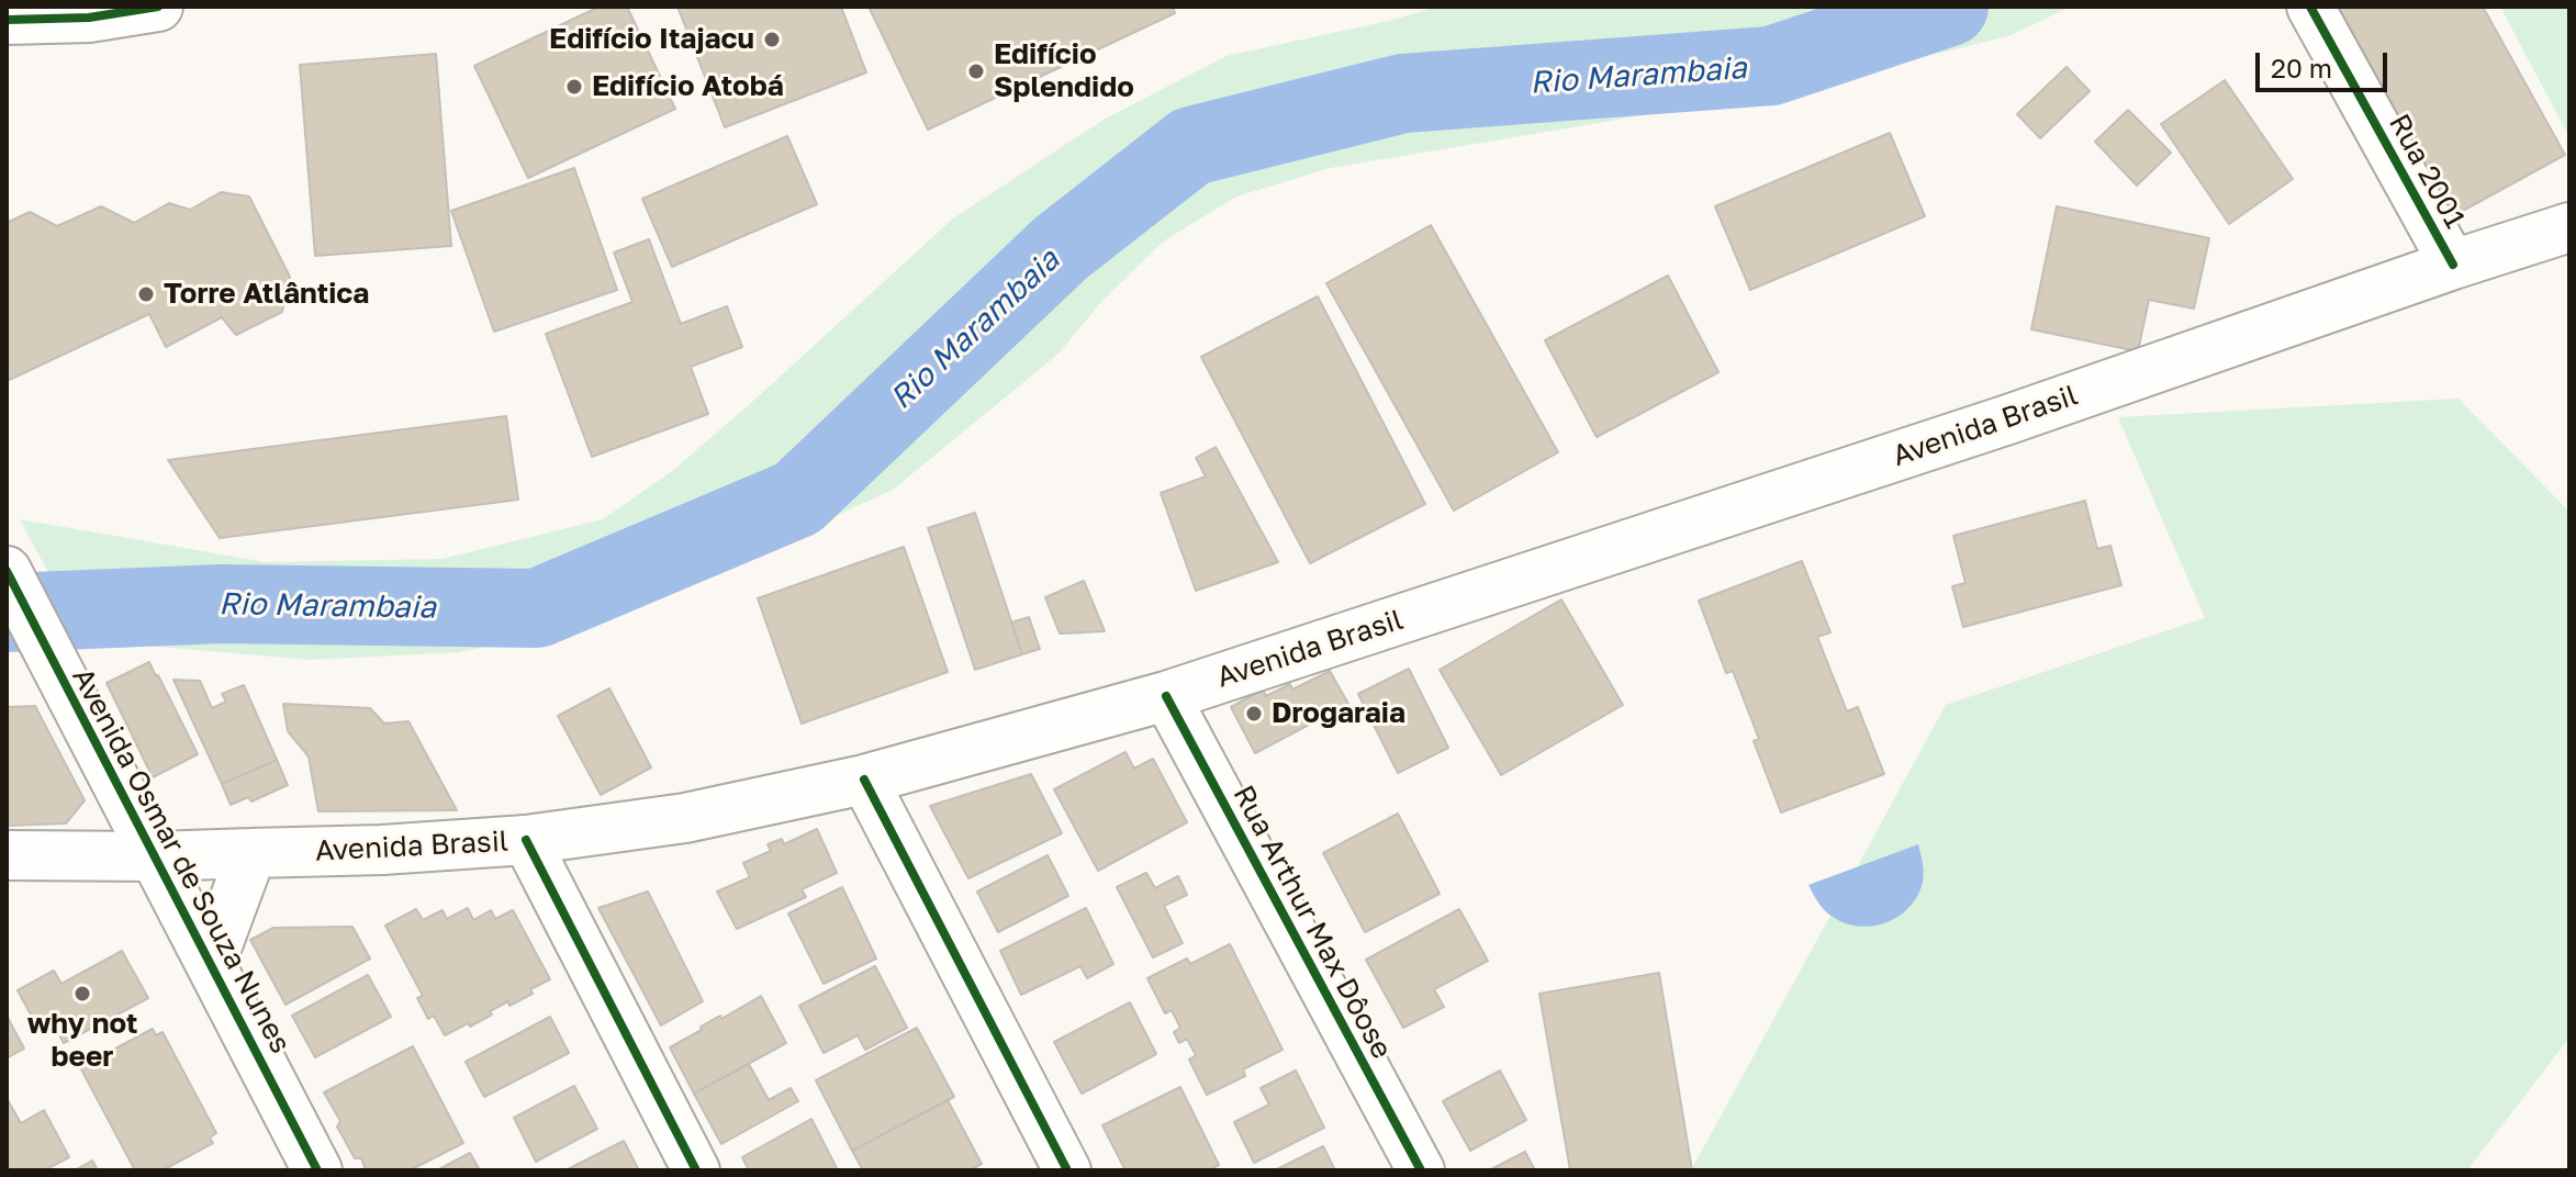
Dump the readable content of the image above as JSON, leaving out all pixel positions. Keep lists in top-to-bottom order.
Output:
{
  "streets": {
    "main road": ["Avenida Brasil", "Avenida Osmar de Souza Nunes"],
    "street": ["Rua 2001", "Rua Arthur Max Dôose"]
  },
  "crossings": [
    ["Rua 2001", "Avenida Brasil"],
    ["Avenida Brasil", "Avenida Osmar de Souza Nunes"],
    ["Avenida Brasil", "Rua Arthur Max Dôose"]
  ],
  "water": ["Rio Marambaia"],
  "places": [
    "Edifício Itajacu",
    "Edifício Splendido",
    "Edifício Atobá",
    "Torre Atlântica",
    "Drogaraia",
    "why not beer"
  ],
  "scale_bar": "20 m"
}
